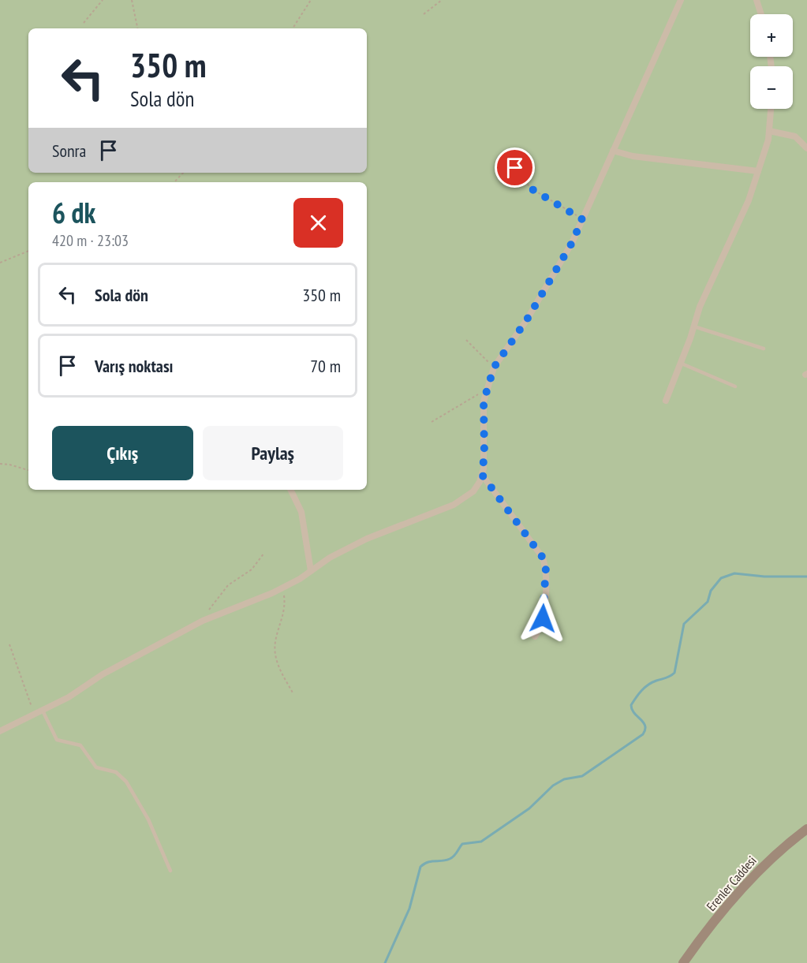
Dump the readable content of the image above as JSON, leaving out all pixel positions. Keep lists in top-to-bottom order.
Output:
{
  "streets": {
    "main road": ["Erenler Caddesi"]
  },
  "page": {
    "map_buttons": ["+", "−"],
    "turn": ["350 m", "Sola dön"],
    "then": "Sonra",
    "heading": ["6 dk", "420 m · 23:03"],
    "list": [
      {
        "name": "Sola dön",
        "value": "350 m"
      },
      {
        "name": "Varış noktası",
        "value": "70 m"
      }
    ],
    "buttons": ["Çıkış", "Paylaş"]
  }
}
